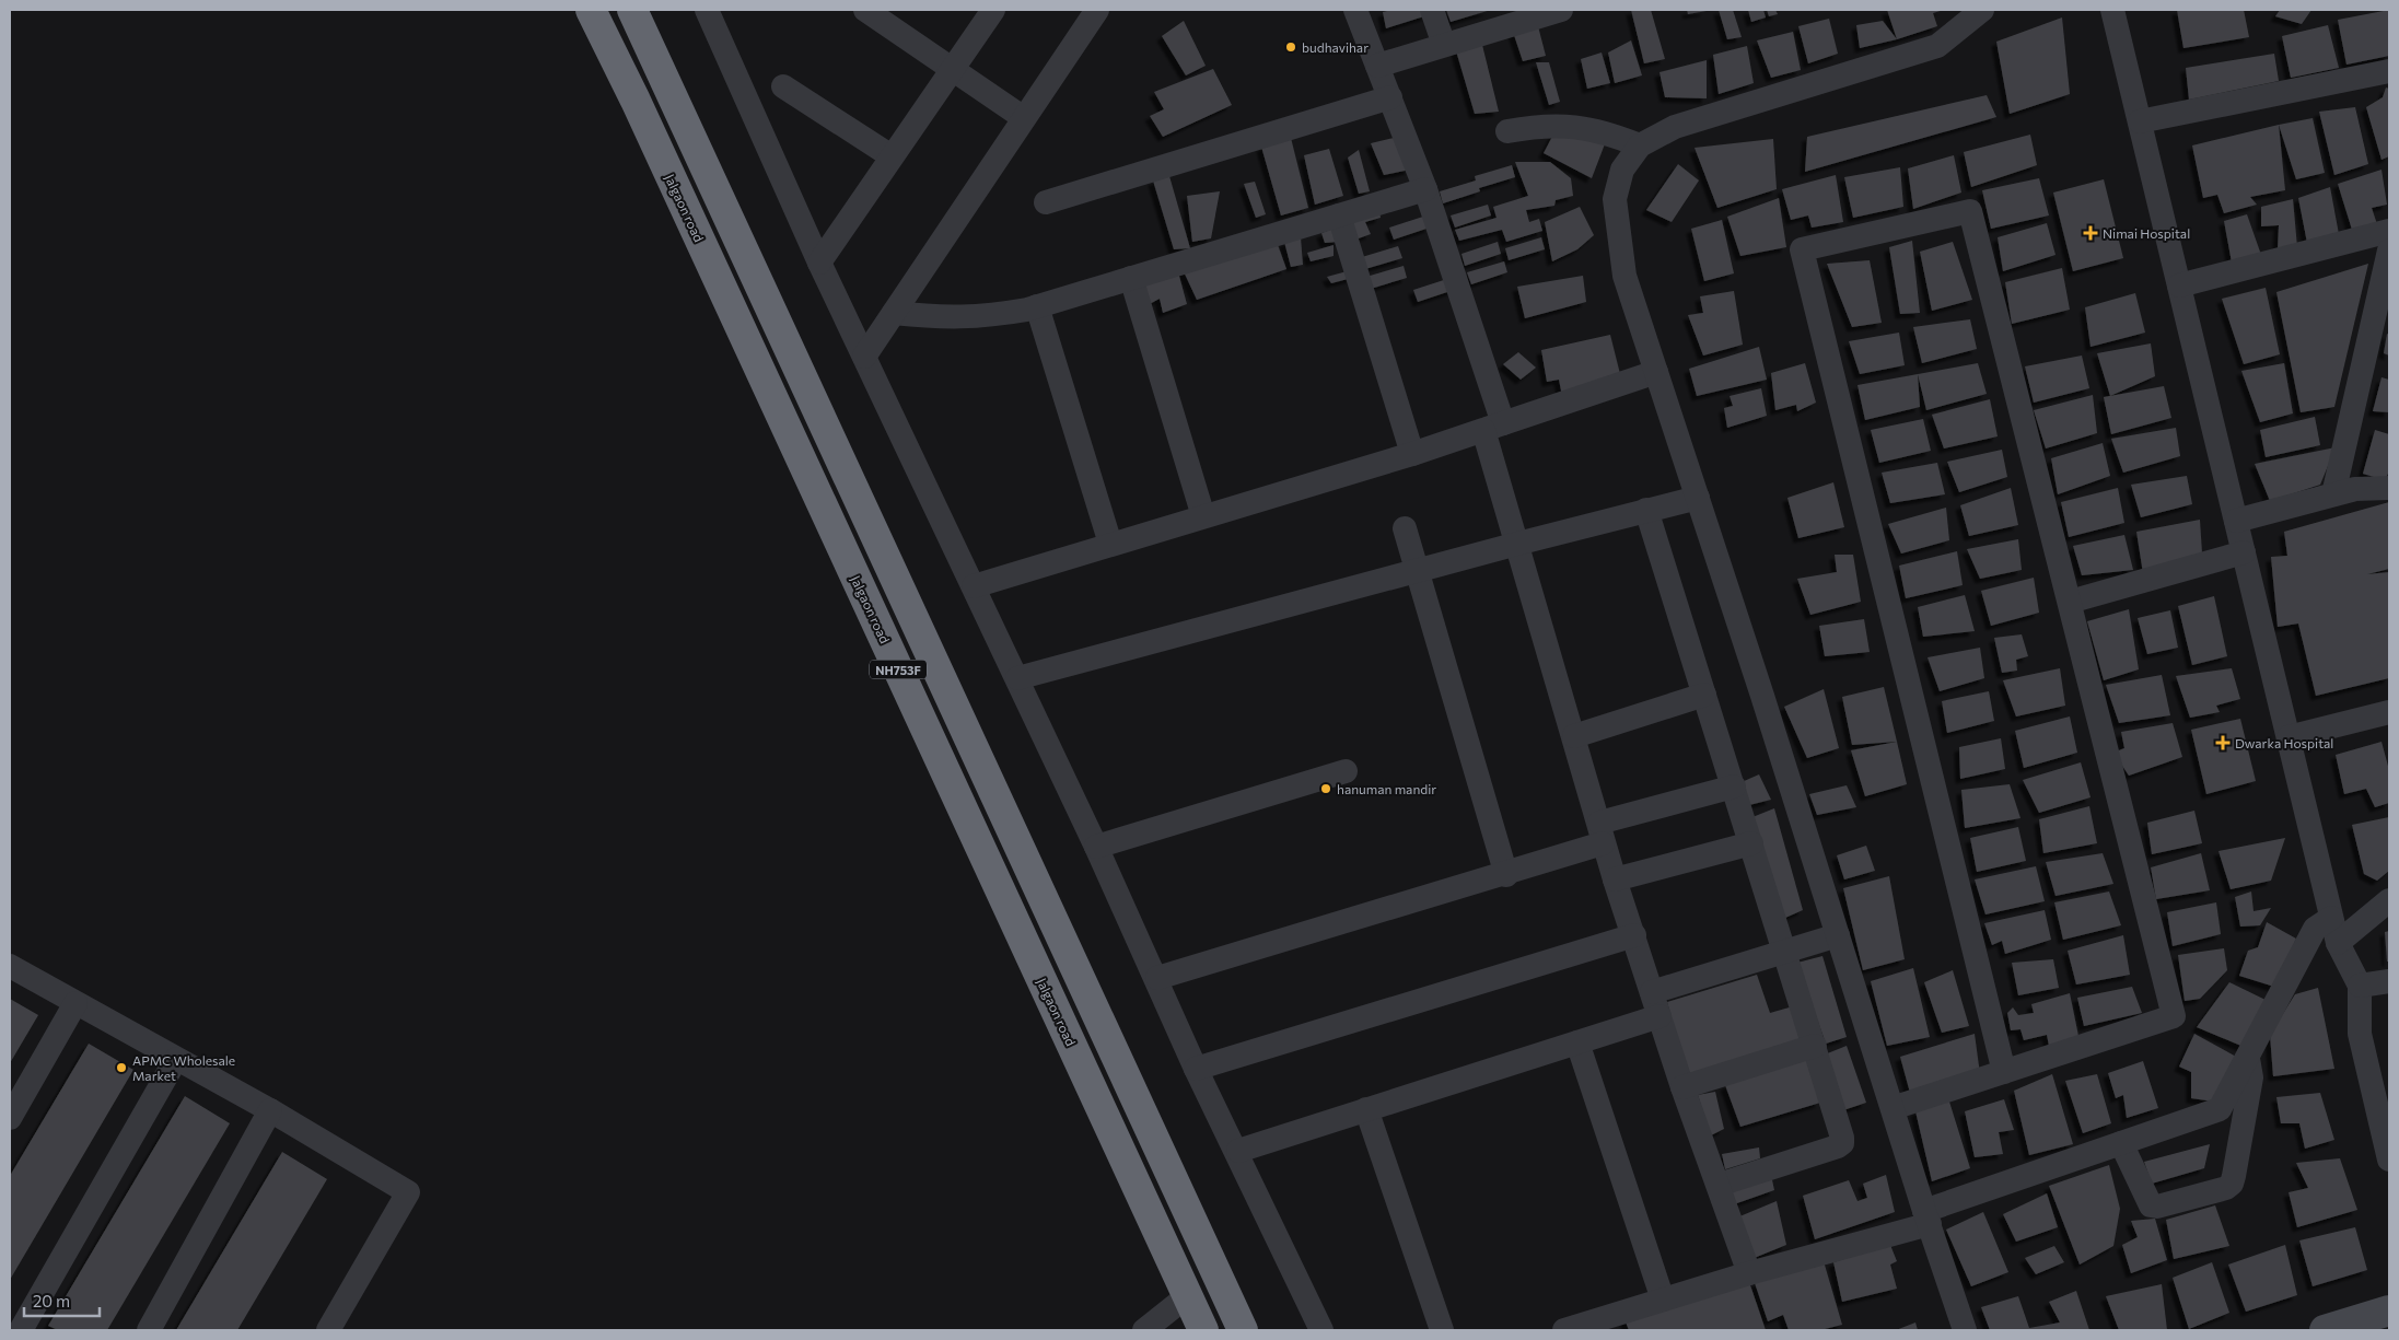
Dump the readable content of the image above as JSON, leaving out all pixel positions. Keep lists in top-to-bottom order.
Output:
{
  "streets": {
    "highway": ["Jalgaon road", "NH753F"]
  },
  "places": {
    "other": ["budhavihar", "hanuman mandir", "APMC Wholesale Market"],
    "health": ["Nimai Hospital", "Dwarka Hospital"]
  },
  "scale_bar": "20 m"
}
